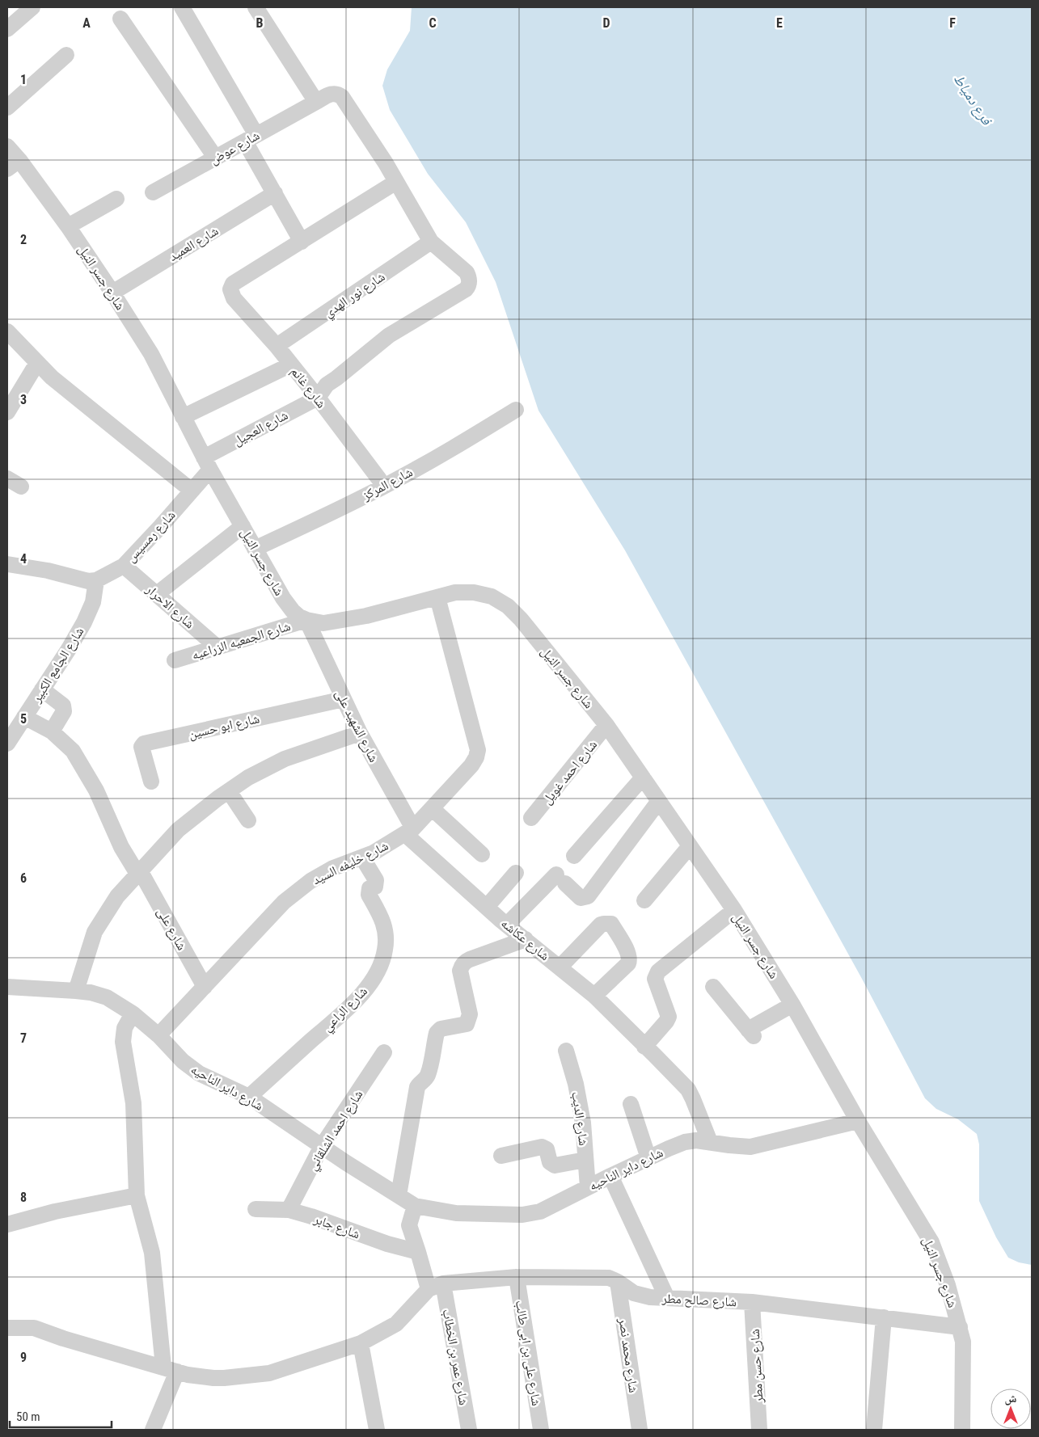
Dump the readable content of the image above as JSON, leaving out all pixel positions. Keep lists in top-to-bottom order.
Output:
{
  "streets": {
    "street": [
      "شارع عوض",
      "شارع العميد",
      "شارع جسر النيل",
      "شارع نور الهدي",
      "شارع غانم",
      "شارع العجيل",
      "شارع المركز",
      "شارع رمسيس",
      "شارع الاحرار",
      "شارع الجمعيه الزراعيه",
      "شارع الجامع الكبير",
      "شارع ابو حسين",
      "شارع الشهيد على",
      "شارع احمد غويل",
      "شارع خليفه السيد",
      "شارع على",
      "شارع عكاشه",
      "شارع الراعي",
      "شارع داير الناحيه",
      "شارع الديب",
      "شارع احمد الشلقاني",
      "شارع جابر",
      "شارع صالح مطر",
      "شارع على بن ابى طالب",
      "شارع محمد نصر",
      "شارع عمر بن الخطاب",
      "شارع حسن مطر"
    ]
  },
  "crossings": [
    ["شارع عوض", "شارع نور الهدي"],
    ["شارع عوض", "شارع غانم"],
    ["شارع عوض", "شارع العجيل"],
    ["شارع العميد", "شارع جسر النيل"],
    ["شارع جسر النيل", "شارع العجيل"],
    ["شارع جسر النيل", "شارع المركز"],
    ["شارع جسر النيل", "شارع رمسيس"],
    ["شارع جسر النيل", "شارع الجمعيه الزراعيه"],
    ["شارع جسر النيل", "شارع الشهيد على"],
    ["شارع جسر النيل", "شارع احمد غويل"],
    ["شارع جسر النيل", "شارع خليفه السيد"],
    ["شارع جسر النيل", "شارع داير الناحيه"],
    ["شارع جسر النيل", "شارع صالح مطر"],
    ["شارع نور الهدي", "شارع غانم"],
    ["شارع غانم", "شارع العجيل"],
    ["شارع العجيل", "شارع رمسيس"],
    ["شارع رمسيس", "شارع الاحرار"],
    ["شارع رمسيس", "شارع الجامع الكبير"],
    ["شارع الاحرار", "شارع الجمعيه الزراعيه"],
    ["شارع الجمعيه الزراعيه", "شارع الشهيد على"],
    ["شارع الجامع الكبير", "شارع على"],
    ["شارع ابو حسين", "شارع الشهيد على"],
    ["شارع الشهيد على", "شارع خليفه السيد"],
    ["شارع الشهيد على", "شارع عكاشه"],
    ["شارع خليفه السيد", "شارع على"],
    ["شارع خليفه السيد", "شارع عكاشه"],
    ["شارع خليفه السيد", "شارع الراعي"],
    ["شارع خليفه السيد", "شارع داير الناحيه"],
    ["شارع عكاشه", "شارع داير الناحيه"],
    ["شارع الراعي", "شارع داير الناحيه"],
    ["شارع داير الناحيه", "شارع الديب"],
    ["شارع داير الناحيه", "شارع احمد الشلقاني"],
    ["شارع داير الناحيه", "شارع عمر بن الخطاب"],
    ["شارع احمد الشلقاني", "شارع جابر"],
    ["شارع جابر", "شارع عمر بن الخطاب"],
    ["شارع صالح مطر", "شارع على بن ابى طالب"],
    ["شارع صالح مطر", "شارع محمد نصر"],
    ["شارع صالح مطر", "شارع عمر بن الخطاب"],
    ["شارع صالح مطر", "شارع حسن مطر"]
  ],
  "water": ["فرع دمياط"],
  "scale_bar": "50 m",
  "north": "top",
  "grid": {
    "columns": [
      "A",
      "B",
      "C",
      "D",
      "E",
      "F"
    ],
    "rows": [
      "1",
      "2",
      "3",
      "4",
      "5",
      "6",
      "7",
      "8",
      "9"
    ]
  }
}
